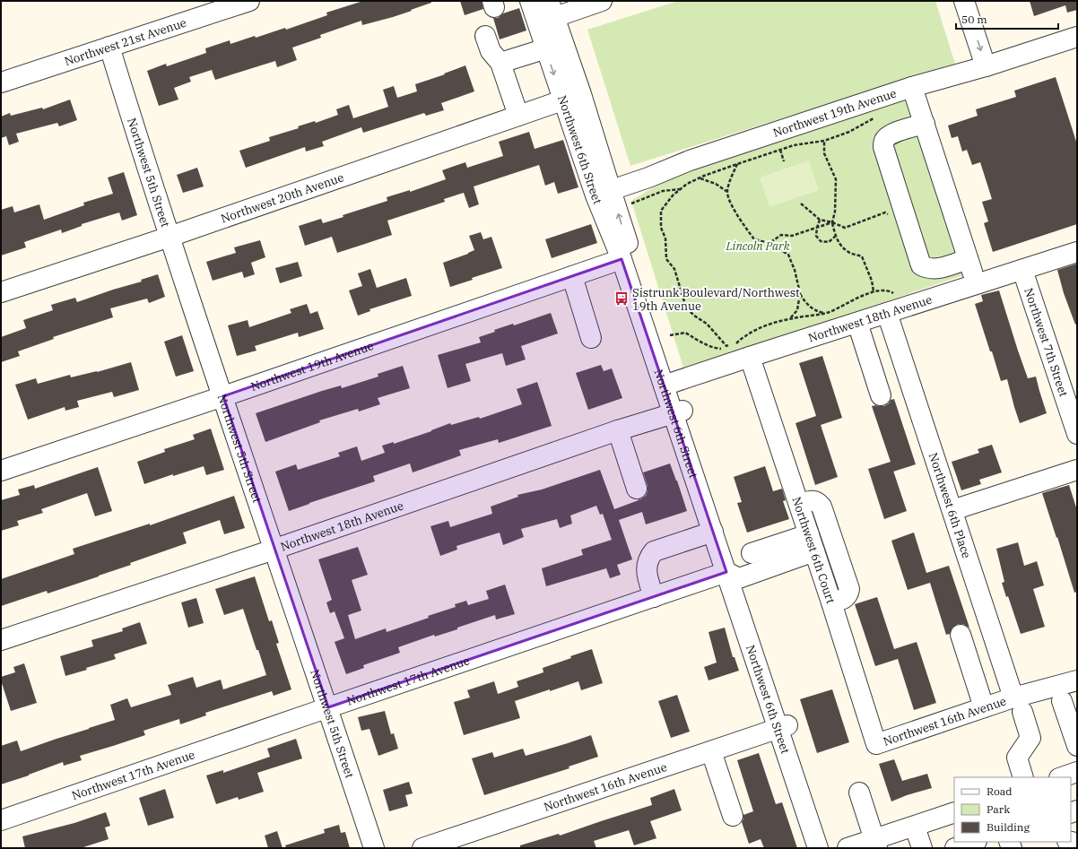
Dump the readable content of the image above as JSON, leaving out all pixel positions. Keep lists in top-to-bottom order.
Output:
{
  "streets": {
    "street": [
      "Northwest 21st Avenue",
      "Northwest 19th Avenue",
      "Northwest 6th Street",
      "Northwest 5th Street",
      "Northwest 20th Avenue",
      "Northwest 18th Avenue",
      "Northwest 7th Street",
      "Northwest 6th Place",
      "Northwest 6th Court",
      "Northwest 17th Avenue",
      "Northwest 16th Avenue"
    ]
  },
  "crossings": [
    ["Northwest 21st Avenue", "Northwest 5th Street"],
    ["Northwest 19th Avenue", "Northwest 6th Street"],
    ["Northwest 19th Avenue", "Northwest 5th Street"],
    ["Northwest 6th Street", "Northwest 20th Avenue"],
    ["Northwest 6th Street", "Northwest 18th Avenue"],
    ["Northwest 6th Street", "Northwest 17th Avenue"],
    ["Northwest 6th Street", "Northwest 16th Avenue"],
    ["Northwest 5th Street", "Northwest 20th Avenue"],
    ["Northwest 5th Street", "Northwest 18th Avenue"],
    ["Northwest 5th Street", "Northwest 17th Avenue"],
    ["Northwest 18th Avenue", "Northwest 7th Street"],
    ["Northwest 18th Avenue", "Northwest 6th Place"],
    ["Northwest 18th Avenue", "Northwest 6th Court"],
    ["Northwest 6th Place", "Northwest 16th Avenue"],
    ["Northwest 6th Court", "Northwest 17th Avenue"],
    ["Northwest 6th Court", "Northwest 16th Avenue"]
  ],
  "parks": ["Lincoln Park"],
  "places": {
    "bus stop": ["Sistrunk Boulevard/Northwest 19th Avenue"]
  },
  "legend": ["Road", "Park", "Building"],
  "scale_bar": "50 m"
}
